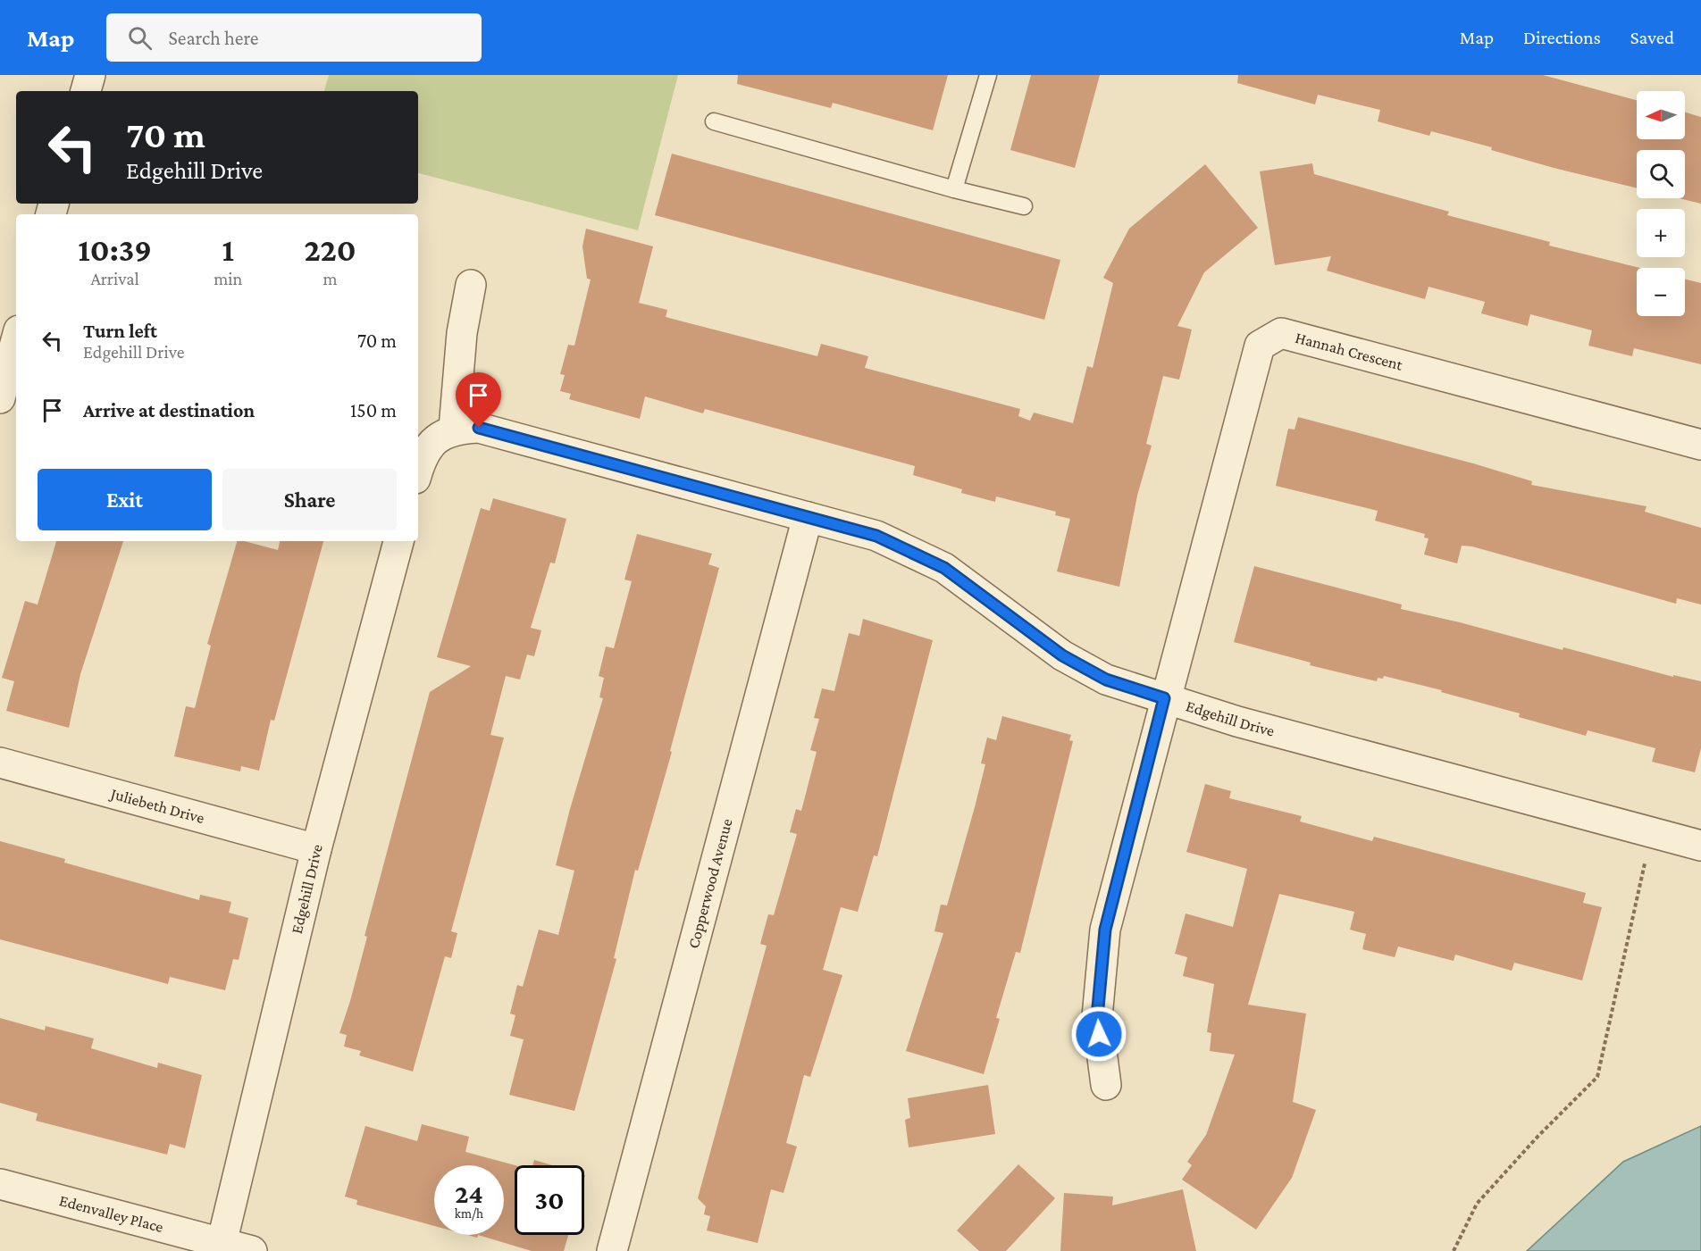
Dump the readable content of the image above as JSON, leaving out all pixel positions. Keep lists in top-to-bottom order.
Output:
{
  "streets": {
    "street": [
      "Hannah Crescent",
      "Edgehill Drive",
      "Juliebeth Drive",
      "Copperwood Avenue",
      "Edenvalley Place"
    ]
  },
  "crossings": [
    ["Hannah Crescent", "Edgehill Drive"],
    ["Edgehill Drive", "Juliebeth Drive"],
    ["Edgehill Drive", "Copperwood Avenue"],
    ["Edgehill Drive", "Edenvalley Place"]
  ],
  "north": "left",
  "page": {
    "header": "Map",
    "search": "Search here",
    "nav": ["Map", "Directions", "Saved"],
    "map_buttons": ["+", "−"],
    "turn": ["70 m", "Edgehill Drive"],
    "eta": [
      "10:39",
      "Arrival",
      "1",
      "min",
      "220",
      "m"
    ],
    "list": [
      {
        "name": "Turn left",
        "note": "Edgehill Drive",
        "value": "70 m"
      },
      {
        "name": "Arrive at destination",
        "value": "150 m"
      }
    ],
    "buttons": ["Exit", "Share"],
    "speed": "24 km/h",
    "limit": "30"
  }
}
